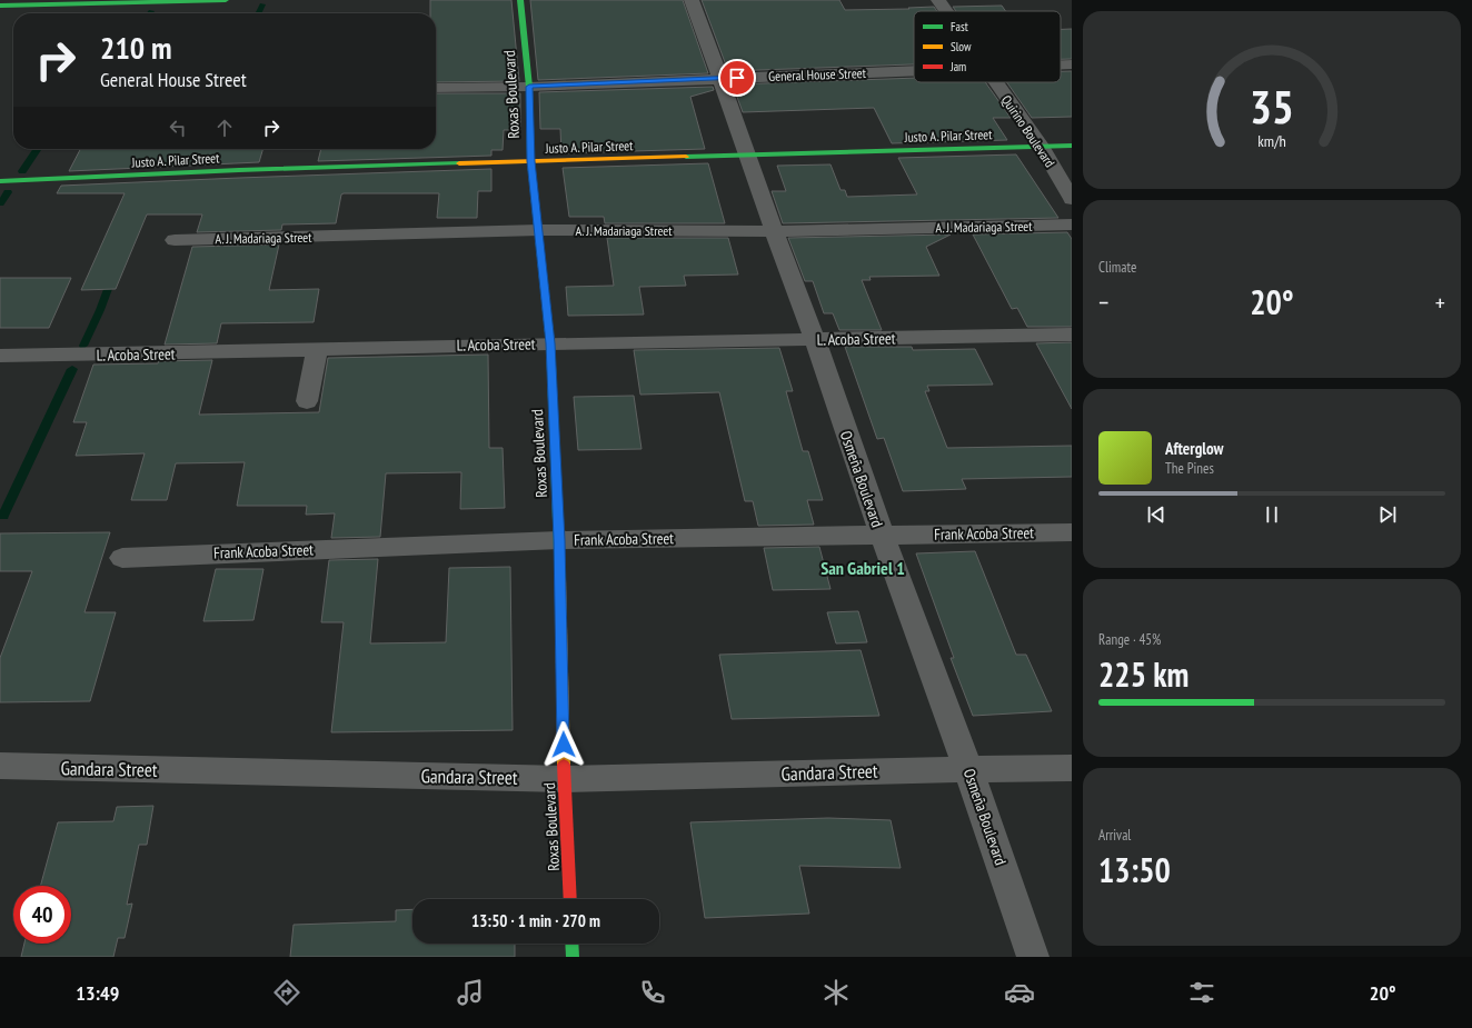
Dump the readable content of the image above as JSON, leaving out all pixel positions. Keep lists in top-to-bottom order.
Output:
{
  "streets": {
    "street": [
      "General House Street",
      "Roxas Boulevard",
      "Quirino Boulevard",
      "Justo A. Pilar Street",
      "A. J. Madariaga Street",
      "L. Acoba Street",
      "Osmeña Boulevard",
      "Frank Acoba Street",
      "Gandara Street"
    ]
  },
  "crossings": [
    ["General House Street", "Roxas Boulevard"],
    ["General House Street", "Osmeña Boulevard"],
    ["Roxas Boulevard", "Justo A. Pilar Street"],
    ["Roxas Boulevard", "A. J. Madariaga Street"],
    ["Roxas Boulevard", "L. Acoba Street"],
    ["Roxas Boulevard", "Frank Acoba Street"],
    ["Roxas Boulevard", "Gandara Street"],
    ["Quirino Boulevard", "Justo A. Pilar Street"],
    ["Justo A. Pilar Street", "Osmeña Boulevard"],
    ["A. J. Madariaga Street", "Osmeña Boulevard"],
    ["L. Acoba Street", "Osmeña Boulevard"],
    ["Osmeña Boulevard", "Frank Acoba Street"],
    ["Osmeña Boulevard", "Gandara Street"]
  ],
  "districts": ["San Gabriel 1"],
  "legend": ["Fast", "Slow", "Jam"],
  "page": {
    "turn": ["210 m", "General House Street"],
    "tile": [
      "Climate",
      ["Range · 45%", "225 km"],
      ["Arrival", "13:50"]
    ],
    "heat": ["−", "20°", "+"],
    "song": ["Afterglow", "The Pines"],
    "limit": "40",
    "trip": "13:50 · 1 min · 270 m",
    "tabs": ["13:49", "20°"],
    "gauge": ["35", "km/h"]
  }
}
